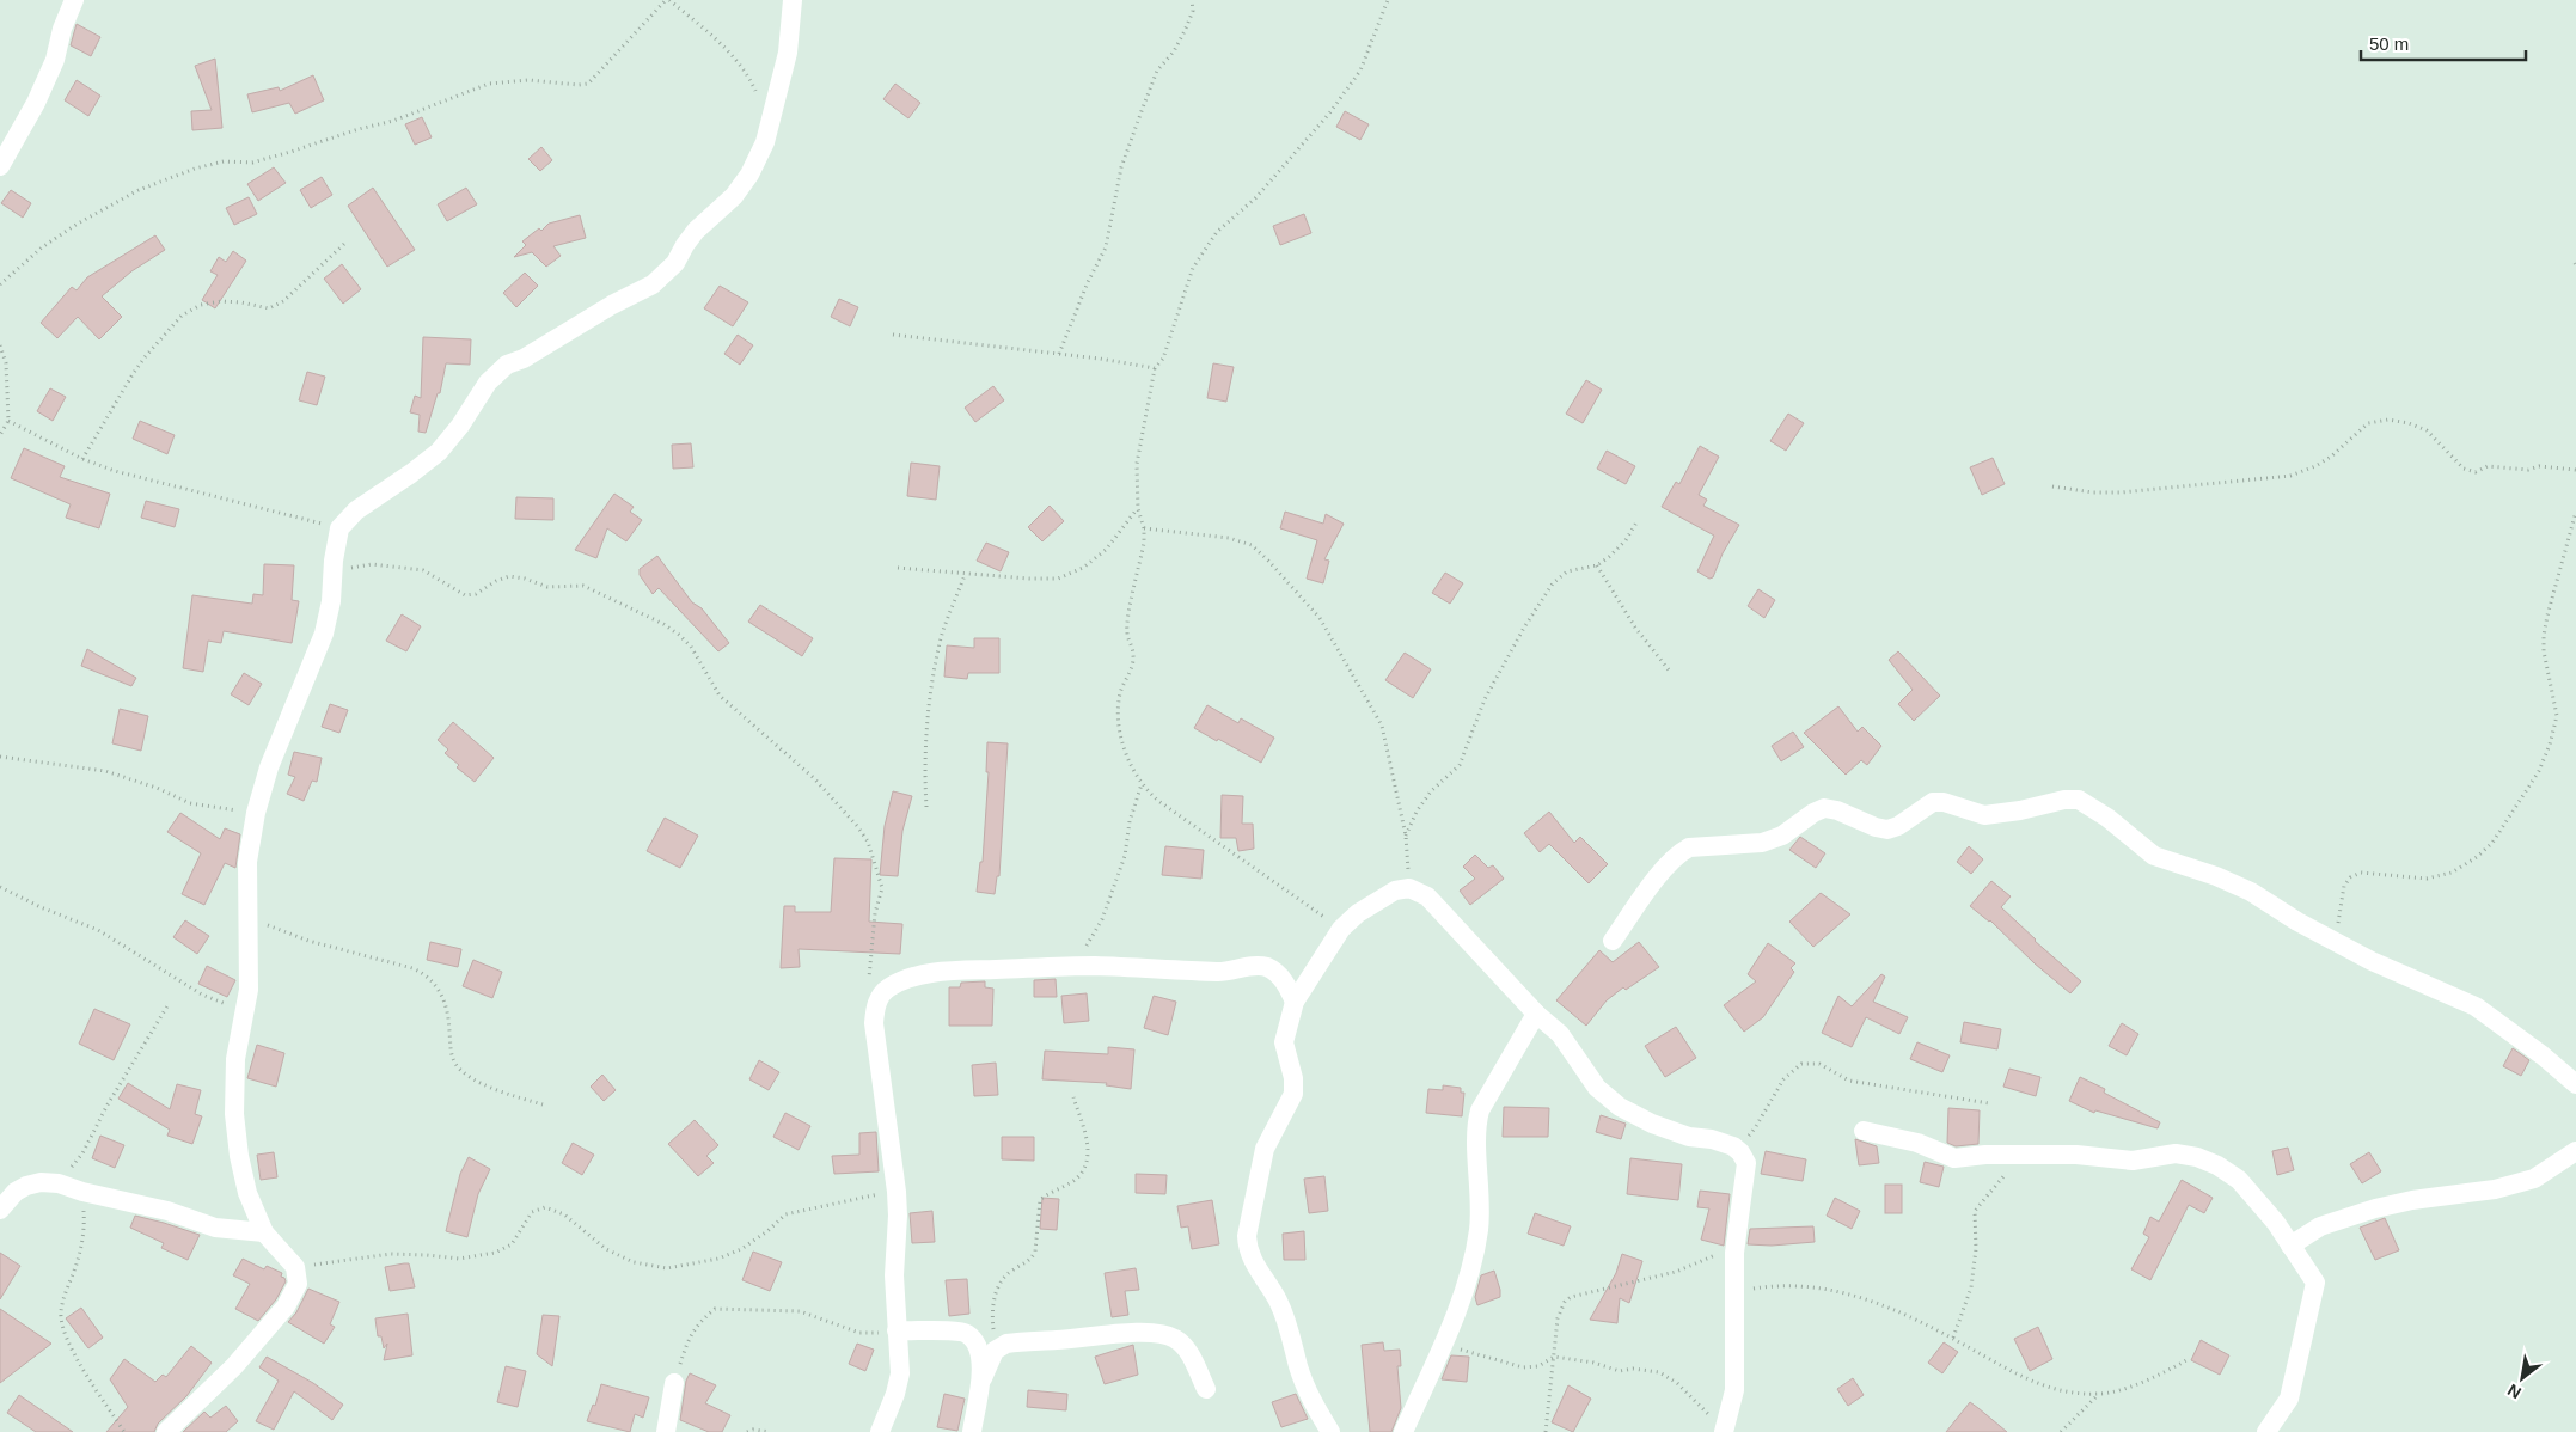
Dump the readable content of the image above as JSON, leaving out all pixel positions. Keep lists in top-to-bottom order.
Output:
{
  "scale_bar": "50 m",
  "north": "bottom left"
}
